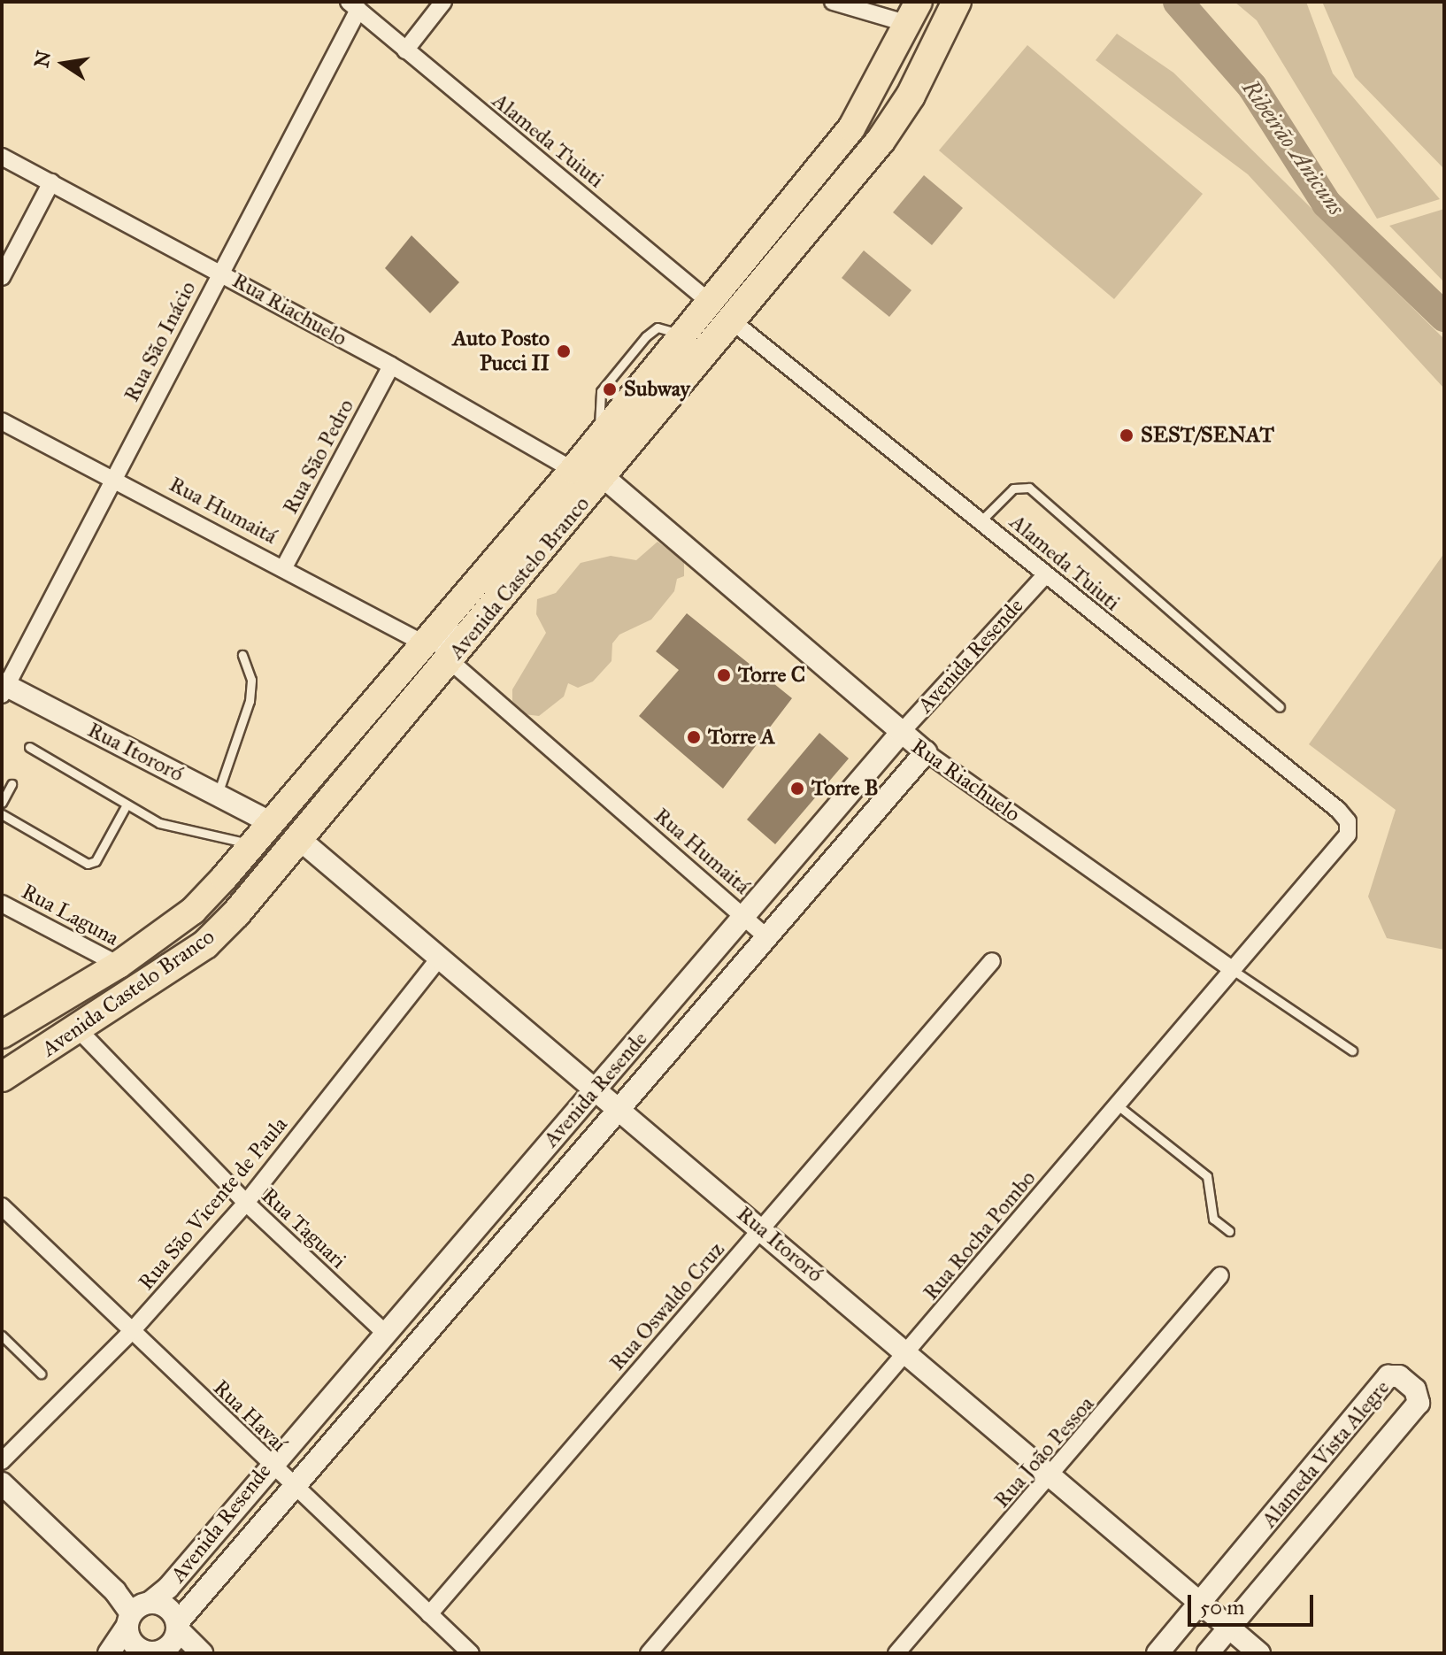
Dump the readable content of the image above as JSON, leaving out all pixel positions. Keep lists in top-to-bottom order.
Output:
{
  "streets": {
    "highway": ["Avenida Castelo Branco"],
    "street": [
      "Alameda Tuiuti",
      "Rua Riachuelo",
      "Rua São Inácio",
      "Rua São Pedro",
      "Rua Humaitá",
      "Avenida Resende",
      "Rua Itororó",
      "Rua Laguna",
      "Rua São Vicente de Paula",
      "Rua Taguari",
      "Rua Rocha Pombo",
      "Rua Oswaldo Cruz",
      "Rua Havaí",
      "Rua João Pessoa",
      "Alameda Vista Alegre"
    ]
  },
  "crossings": [
    ["Alameda Tuiuti", "Rua São Inácio"],
    ["Alameda Tuiuti", "Avenida Castelo Branco"],
    ["Alameda Tuiuti", "Avenida Resende"],
    ["Alameda Tuiuti", "Rua Rocha Pombo"],
    ["Rua Riachuelo", "Rua São Inácio"],
    ["Rua Riachuelo", "Rua São Pedro"],
    ["Rua Riachuelo", "Avenida Castelo Branco"],
    ["Rua Riachuelo", "Avenida Resende"],
    ["Rua Riachuelo", "Rua Rocha Pombo"],
    ["Rua São Inácio", "Rua Humaitá"],
    ["Rua São Inácio", "Rua Itororó"],
    ["Rua São Pedro", "Rua Humaitá"],
    ["Rua Humaitá", "Avenida Castelo Branco"],
    ["Rua Humaitá", "Avenida Resende"],
    ["Avenida Castelo Branco", "Rua Itororó"],
    ["Avenida Castelo Branco", "Rua Laguna"],
    ["Avenida Castelo Branco", "Rua Taguari"],
    ["Avenida Resende", "Rua Itororó"],
    ["Avenida Resende", "Rua Taguari"],
    ["Avenida Resende", "Rua Havaí"],
    ["Rua Itororó", "Rua São Vicente de Paula"],
    ["Rua Itororó", "Rua Rocha Pombo"],
    ["Rua Itororó", "Rua Oswaldo Cruz"],
    ["Rua Itororó", "Rua João Pessoa"],
    ["Rua Itororó", "Alameda Vista Alegre"],
    ["Rua São Vicente de Paula", "Rua Taguari"],
    ["Rua São Vicente de Paula", "Rua Havaí"],
    ["Rua Oswaldo Cruz", "Rua Havaí"]
  ],
  "water": ["Ribeirão Anicuns"],
  "places": [
    "Auto Posto Pucci II",
    "Subway",
    "SEST/SENAT",
    "Torre C",
    "Torre A",
    "Torre B"
  ],
  "scale_bar": "50 m",
  "north": "left"
}
